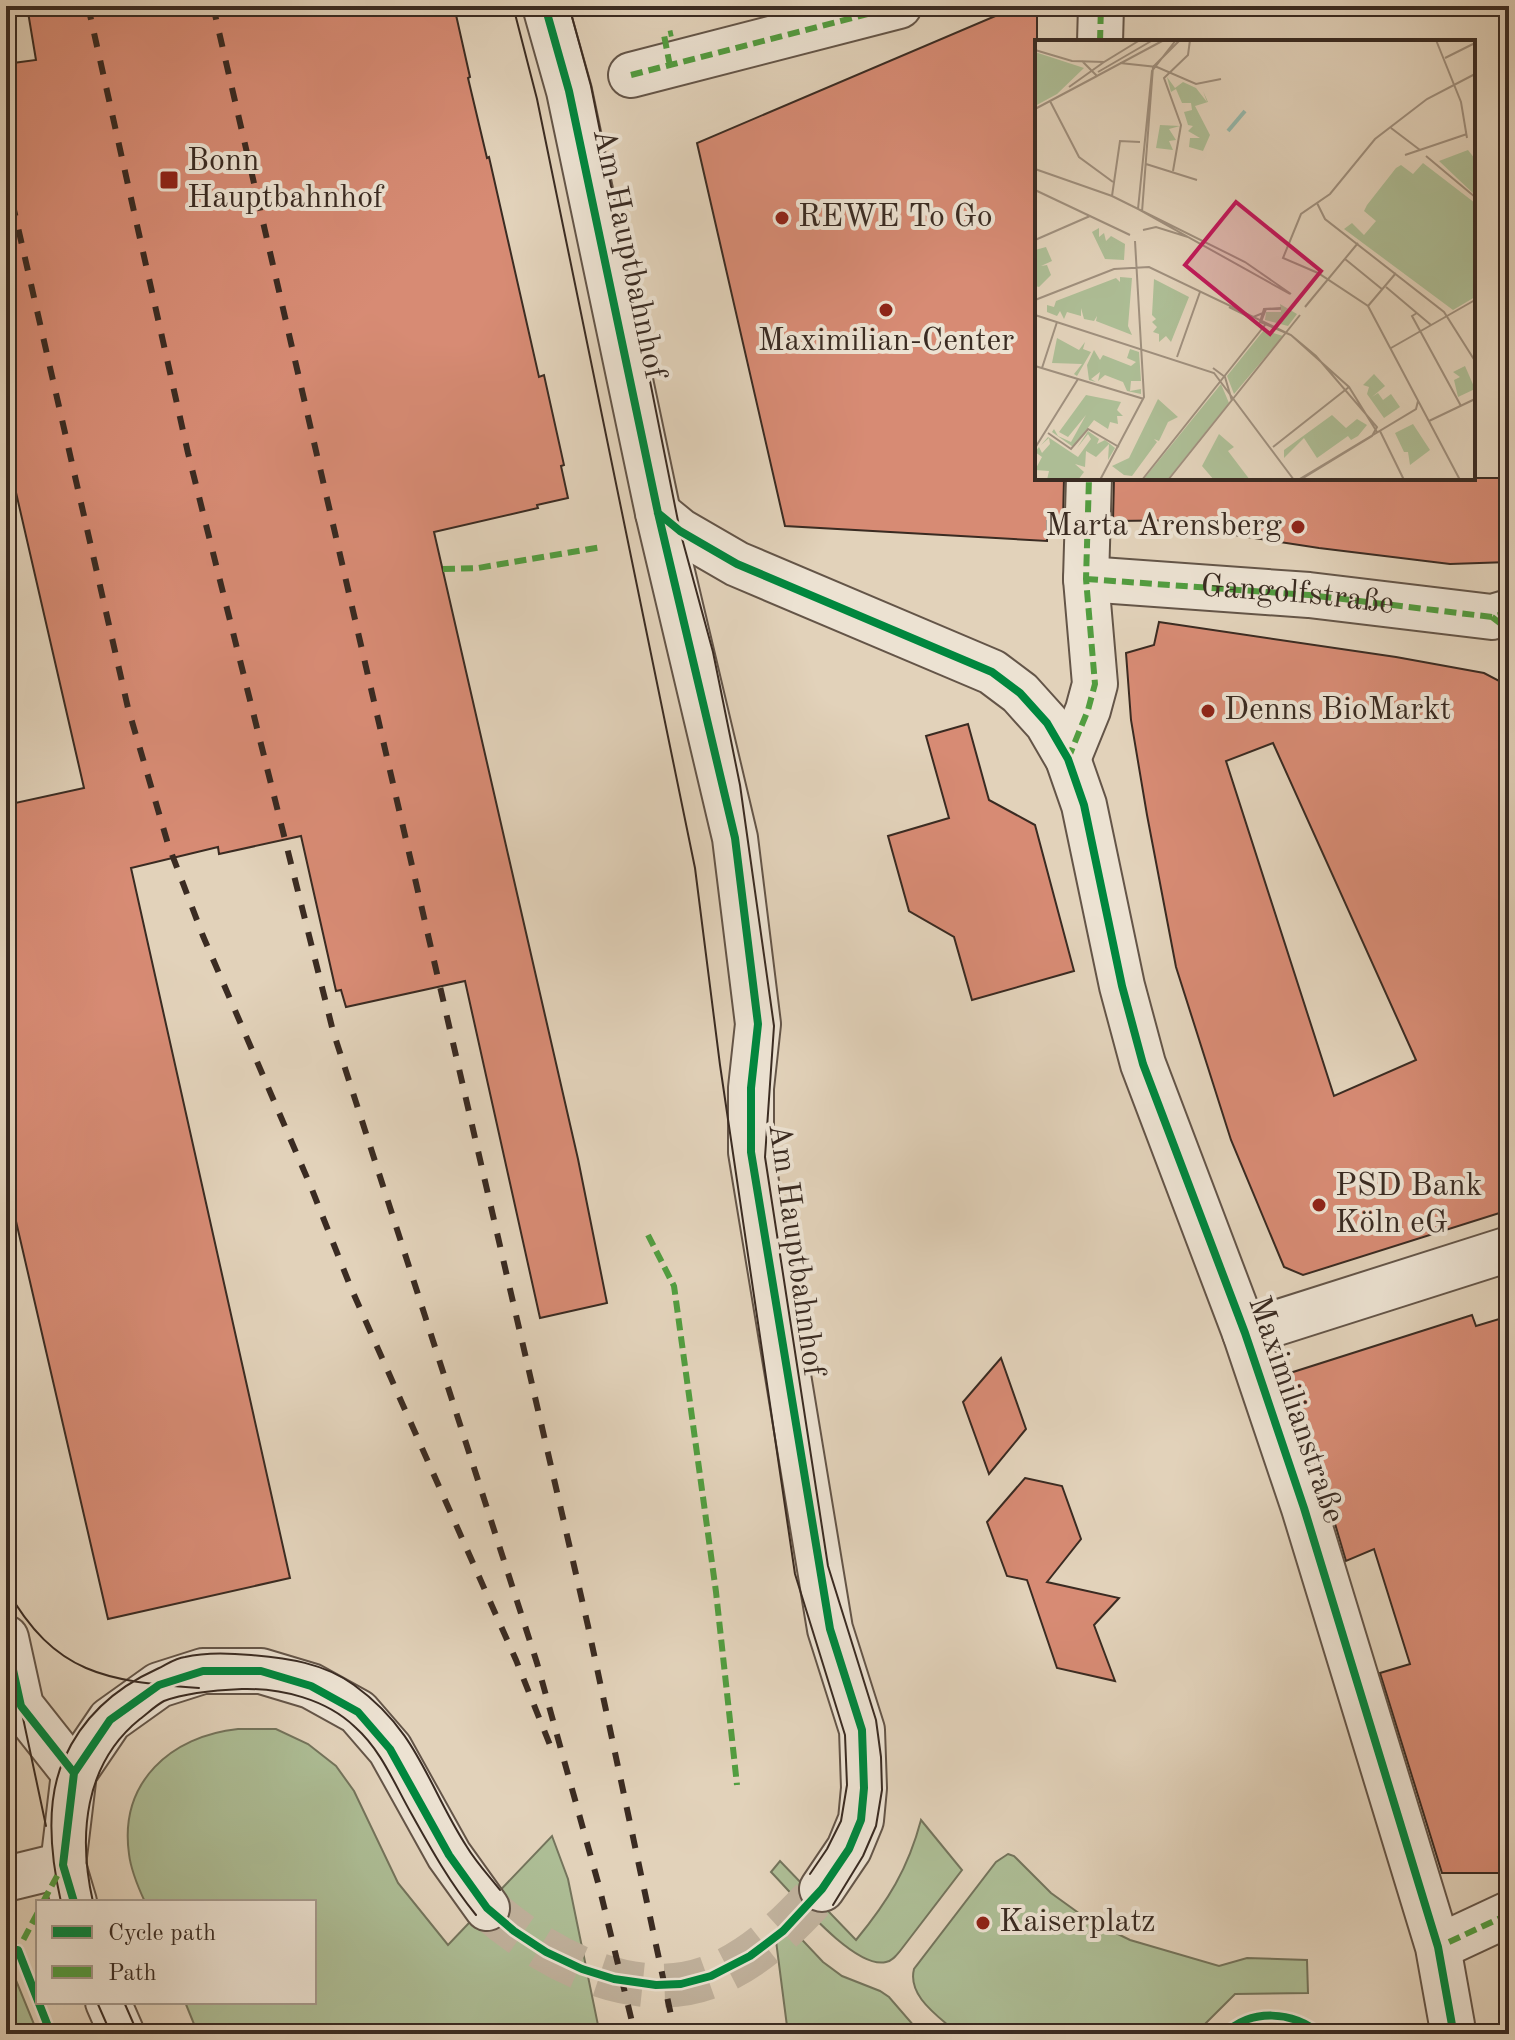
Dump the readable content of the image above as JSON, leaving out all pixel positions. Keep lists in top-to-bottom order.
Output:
{
  "streets": {
    "street": ["Am Hauptbahnhof", "Gangolfstraße", "Maximilianstraße"]
  },
  "places": {
    "transit": ["Bonn Hauptbahnhof"],
    "other": [
      "REWE To Go",
      "Maximilian-Center",
      "Marta Arensberg",
      "Denns BioMarkt",
      "PSD Bank Köln eG",
      "Kaiserplatz"
    ]
  },
  "legend": ["Cycle path", "Path"]
}
